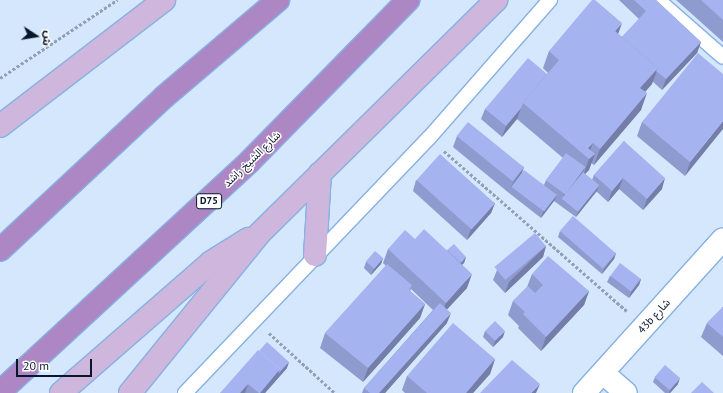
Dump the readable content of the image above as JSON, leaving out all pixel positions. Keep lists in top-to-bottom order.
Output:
{
  "streets": {
    "highway": ["شارع الشيخ راشد", "D75"],
    "street": ["43b شارع"]
  },
  "scale_bar": "20 m",
  "north": "right"
}
